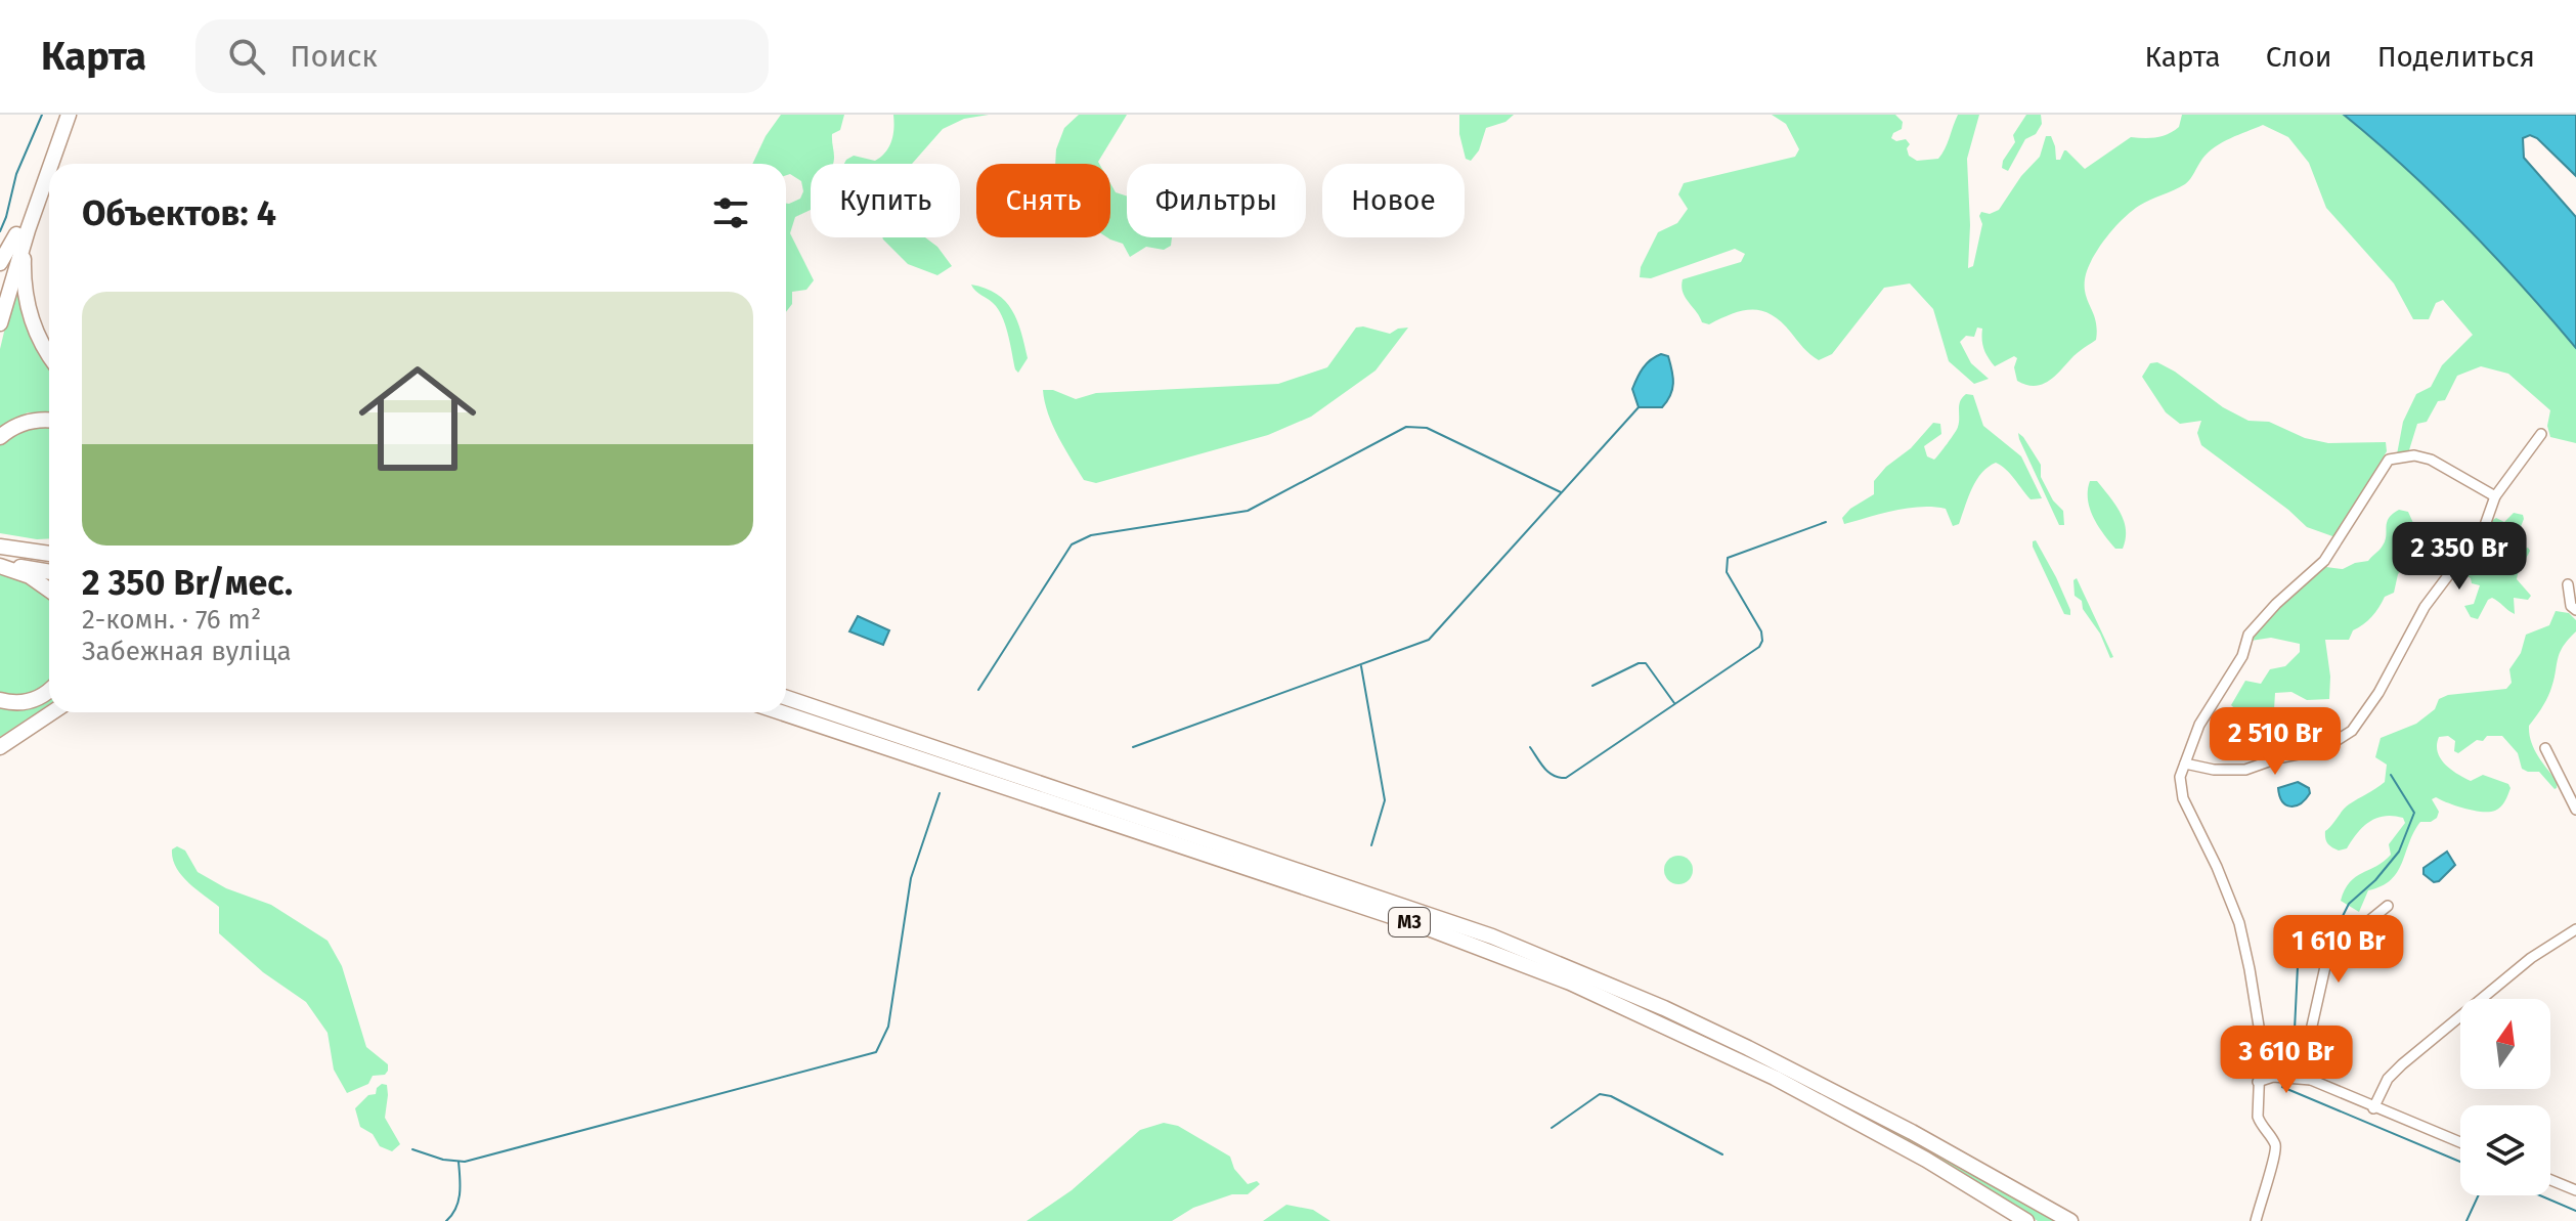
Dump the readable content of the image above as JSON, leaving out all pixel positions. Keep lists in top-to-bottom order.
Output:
{
  "streets": {
    "highway": ["М3"]
  },
  "north": "top",
  "page": {
    "header": "Карта",
    "search": "Поиск",
    "nav": ["Карта", "Слои", "Поделиться"],
    "chip": [
      "Купить",
      "Снять",
      "Фильтры",
      "Новое"
    ],
    "heading": "Объектов: 4",
    "list": [
      {
        "name": "2 350 Br/мес.",
        "note": "2-комн. · 76 m² · Забежная вуліца"
      }
    ],
    "price": [
      "2 350 Br",
      "2 510 Br",
      "1 610 Br",
      "3 610 Br"
    ]
  }
}
